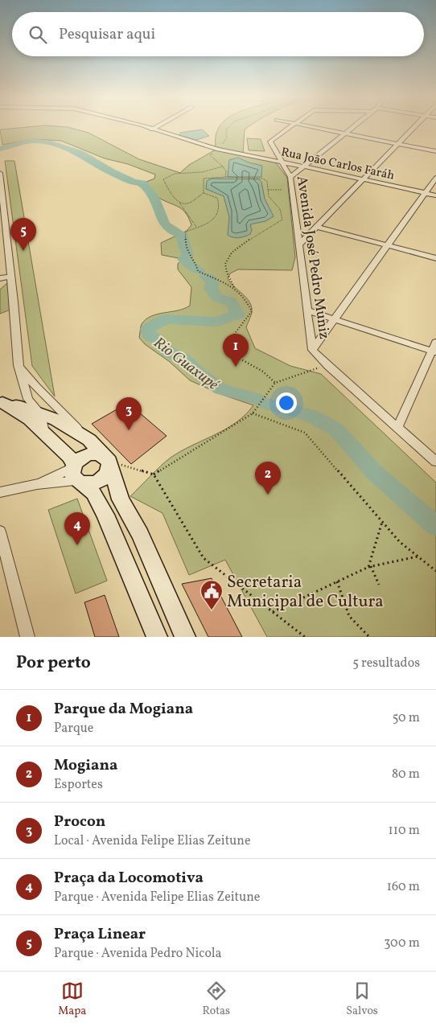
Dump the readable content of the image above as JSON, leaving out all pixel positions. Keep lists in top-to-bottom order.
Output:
{
  "streets": {
    "street": ["Rua João Carlos Faráh", "Avenida José Pedro Muniz"]
  },
  "crossings": [
    ["Rua João Carlos Faráh", "Avenida José Pedro Muniz"]
  ],
  "water": ["Rio Guaxupé"],
  "places": {
    "public building": ["Secretaria Municipal de Cultura"]
  },
  "page": {
    "search": "Pesquisar aqui",
    "pins": [
      "5",
      "1",
      "3",
      "2",
      "4"
    ],
    "heading": ["Por perto", "5 resultados"],
    "list": [
      {
        "mark": "1",
        "name": "Parque da Mogiana",
        "note": "Parque",
        "value": "50 m"
      },
      {
        "mark": "2",
        "name": "Mogiana",
        "note": "Esportes",
        "value": "80 m"
      },
      {
        "mark": "3",
        "name": "Procon",
        "note": "Local · Avenida Felipe Elias Zeitune",
        "value": "110 m"
      },
      {
        "mark": "4",
        "name": "Praça da Locomotiva",
        "note": "Parque · Avenida Felipe Elias Zeitune",
        "value": "160 m"
      },
      {
        "mark": "5",
        "name": "Praça Linear",
        "note": "Parque · Avenida Pedro Nicola",
        "value": "300 m"
      }
    ],
    "nav": ["Mapa", "Rotas", "Salvos"]
  }
}
